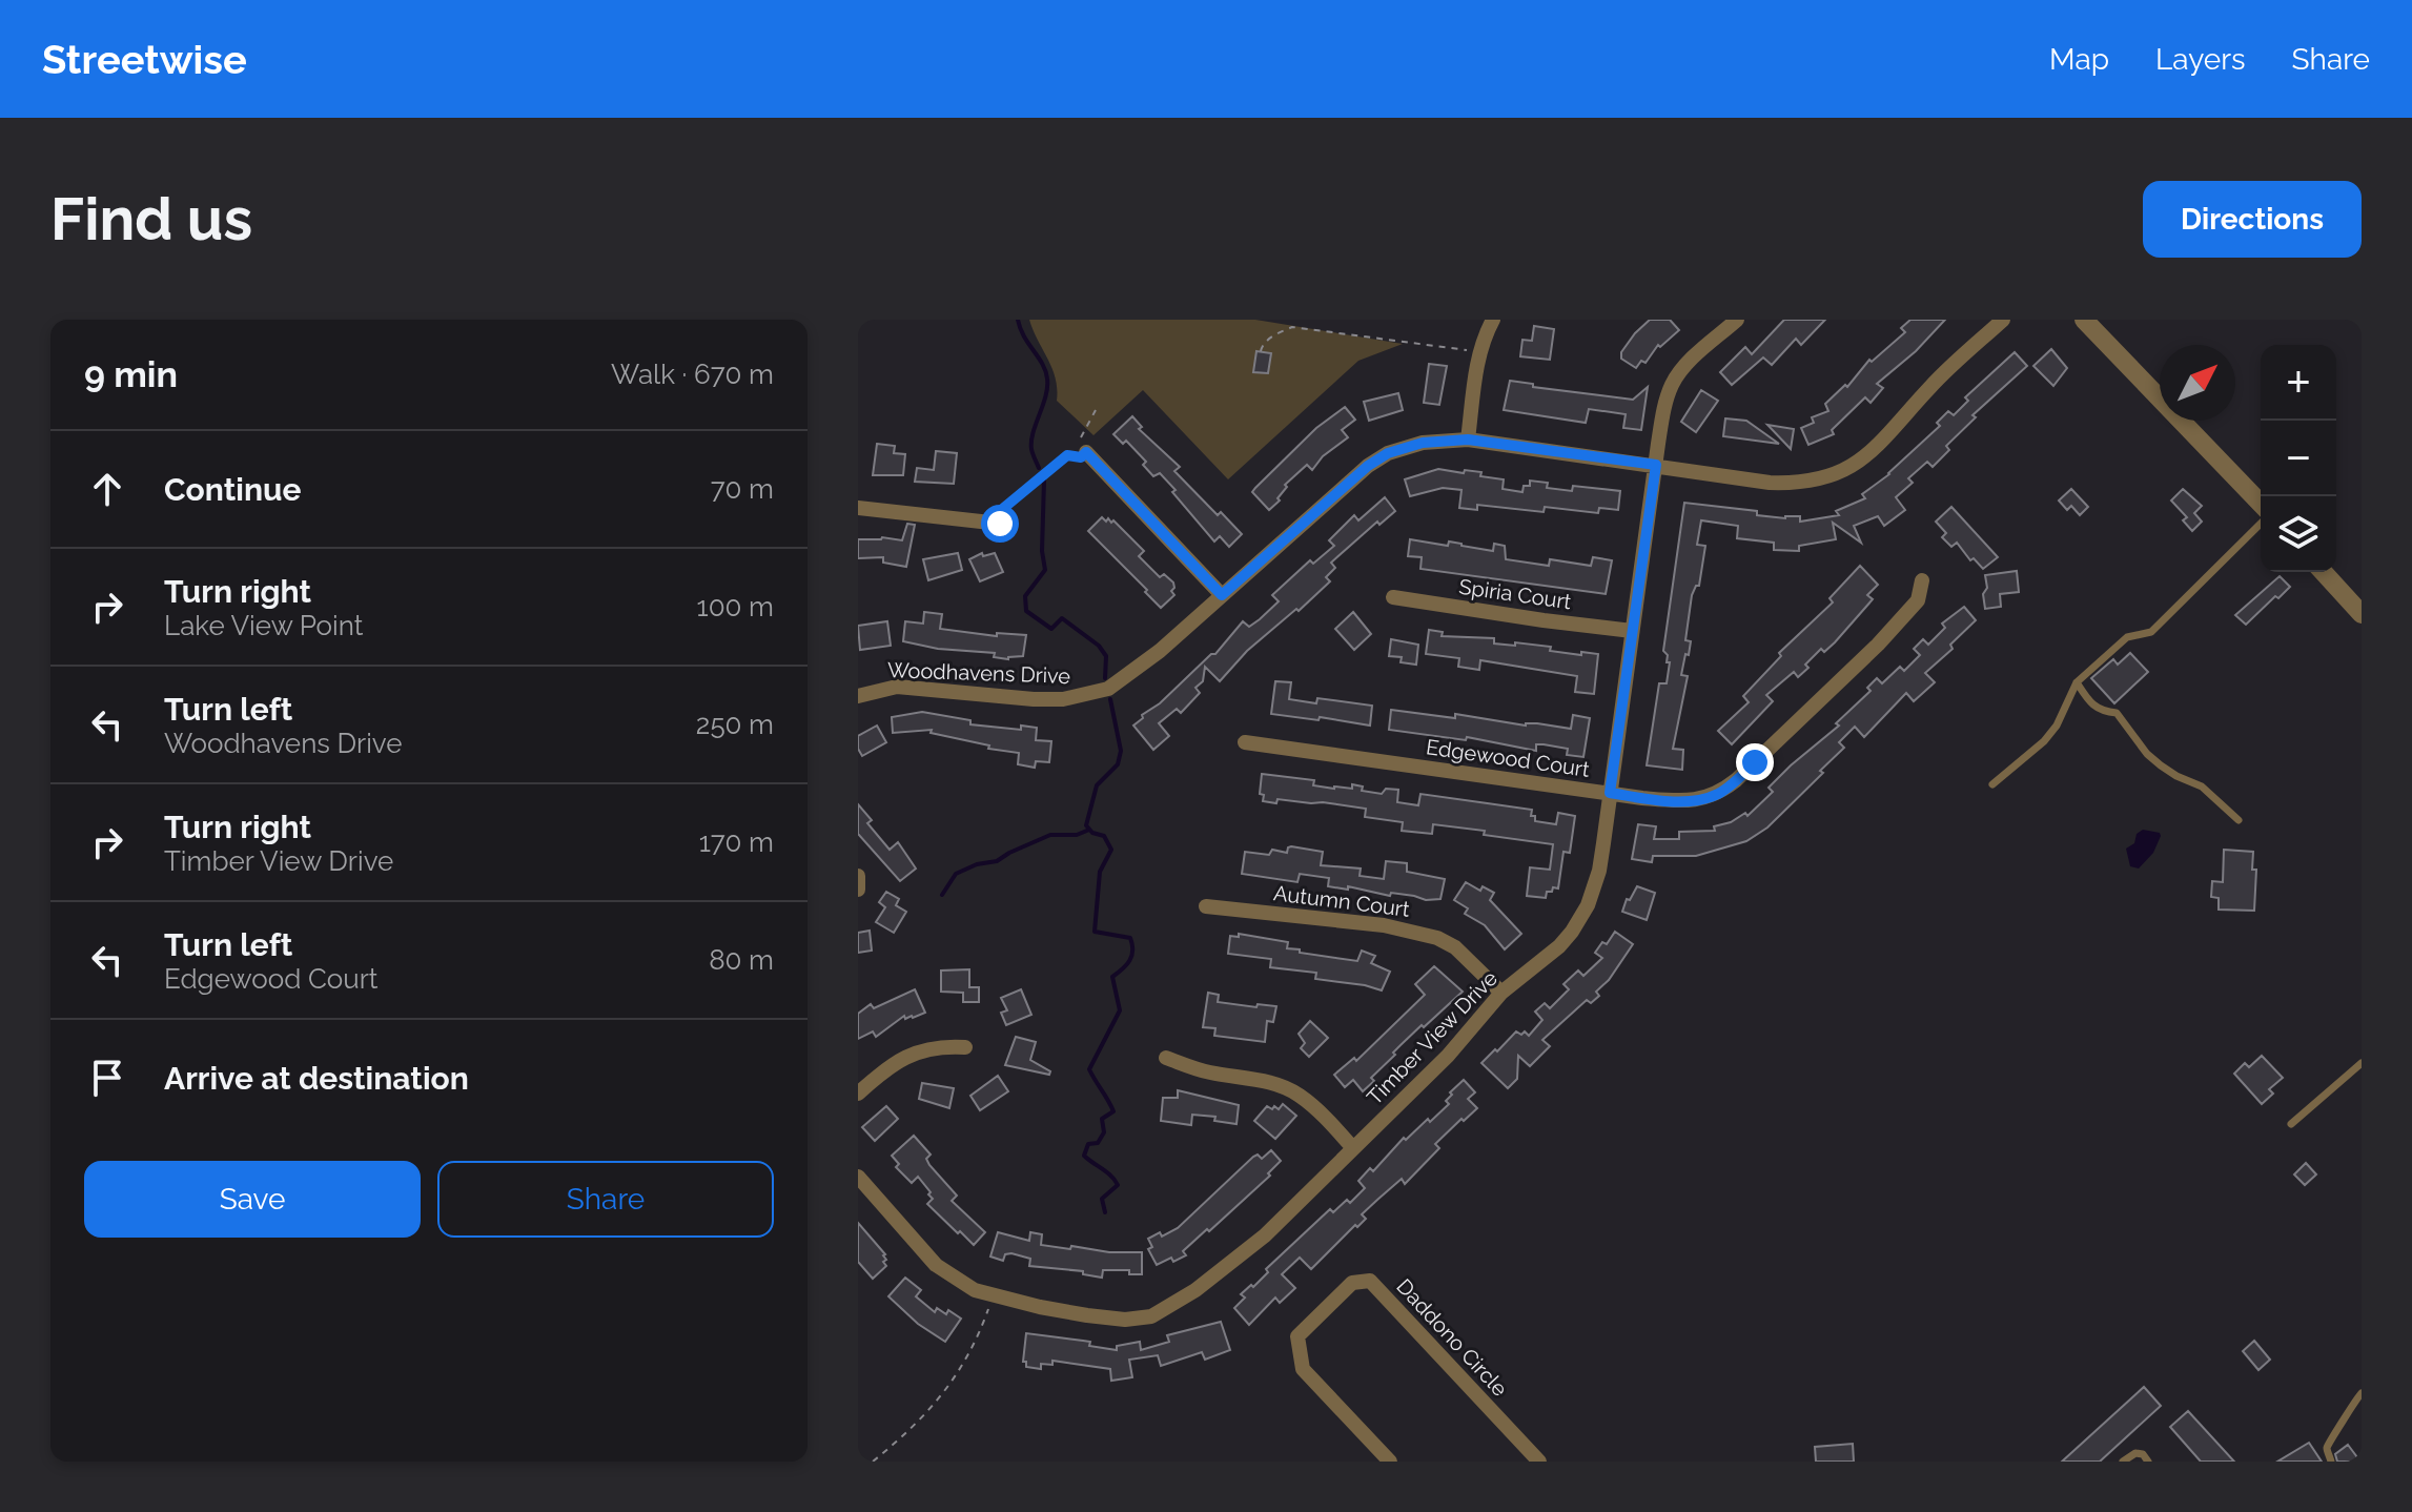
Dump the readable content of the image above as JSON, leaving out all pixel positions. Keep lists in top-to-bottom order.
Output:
{
  "streets": {
    "street": [
      "Spiria Court",
      "Woodhavens Drive",
      "Edgewood Court",
      "Autumn Court",
      "Timber View Drive",
      "Daddono Circle"
    ]
  },
  "crossings": [
    ["Spiria Court", "Timber View Drive"],
    ["Woodhavens Drive", "Timber View Drive"],
    ["Edgewood Court", "Timber View Drive"],
    ["Autumn Court", "Timber View Drive"]
  ],
  "north": "top right",
  "page": {
    "header": "Streetwise",
    "nav": ["Map", "Layers", "Share"],
    "buttons": [
      "Directions",
      ["Save", "Share"]
    ],
    "title": "Find us",
    "heading": ["9 min", "Walk · 670 m"],
    "map_buttons": ["+", "−"],
    "list": [
      ["Continue", "70 m"],
      ["Turn right", "Lake View Point", "100 m"],
      ["Turn left", "Woodhavens Drive", "250 m"],
      ["Turn right", "Timber View Drive", "170 m"],
      ["Turn left", "Edgewood Court", "80 m"],
      "Arrive at destination"
    ]
  }
}
